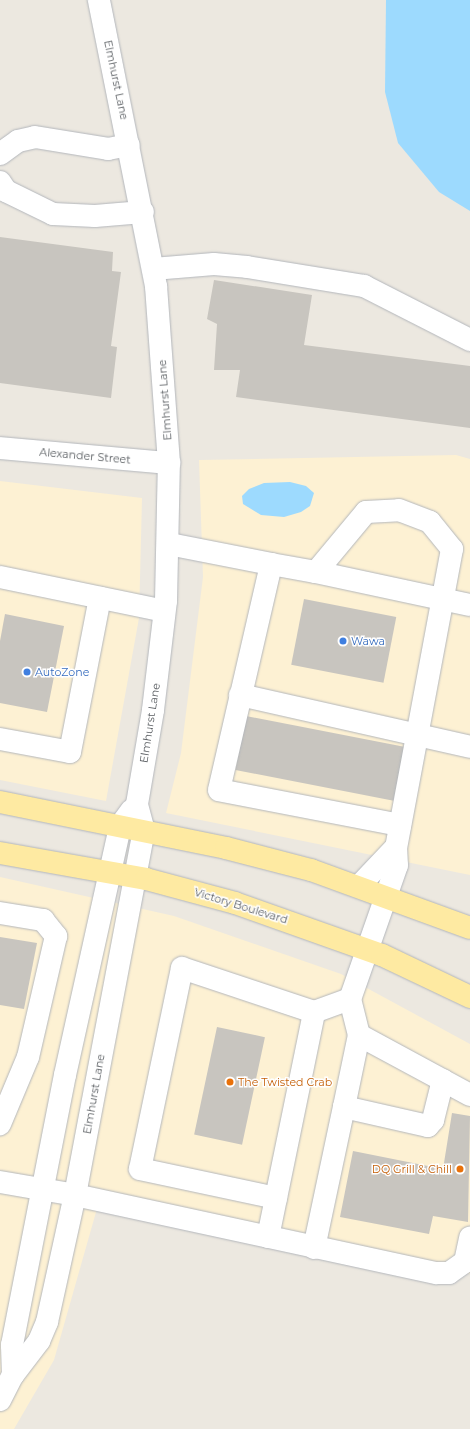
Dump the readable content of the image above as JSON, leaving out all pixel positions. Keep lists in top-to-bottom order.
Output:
{
  "streets": {
    "main road": ["Victory Boulevard"],
    "street": ["Elmhurst Lane", "Alexander Street"]
  },
  "crossings": [
    ["Elmhurst Lane", "Alexander Street"],
    ["Elmhurst Lane", "Victory Boulevard"]
  ],
  "places": [
    "Wawa",
    "AutoZone",
    "The Twisted Crab",
    "DQ Grill & Chill"
  ]
}
